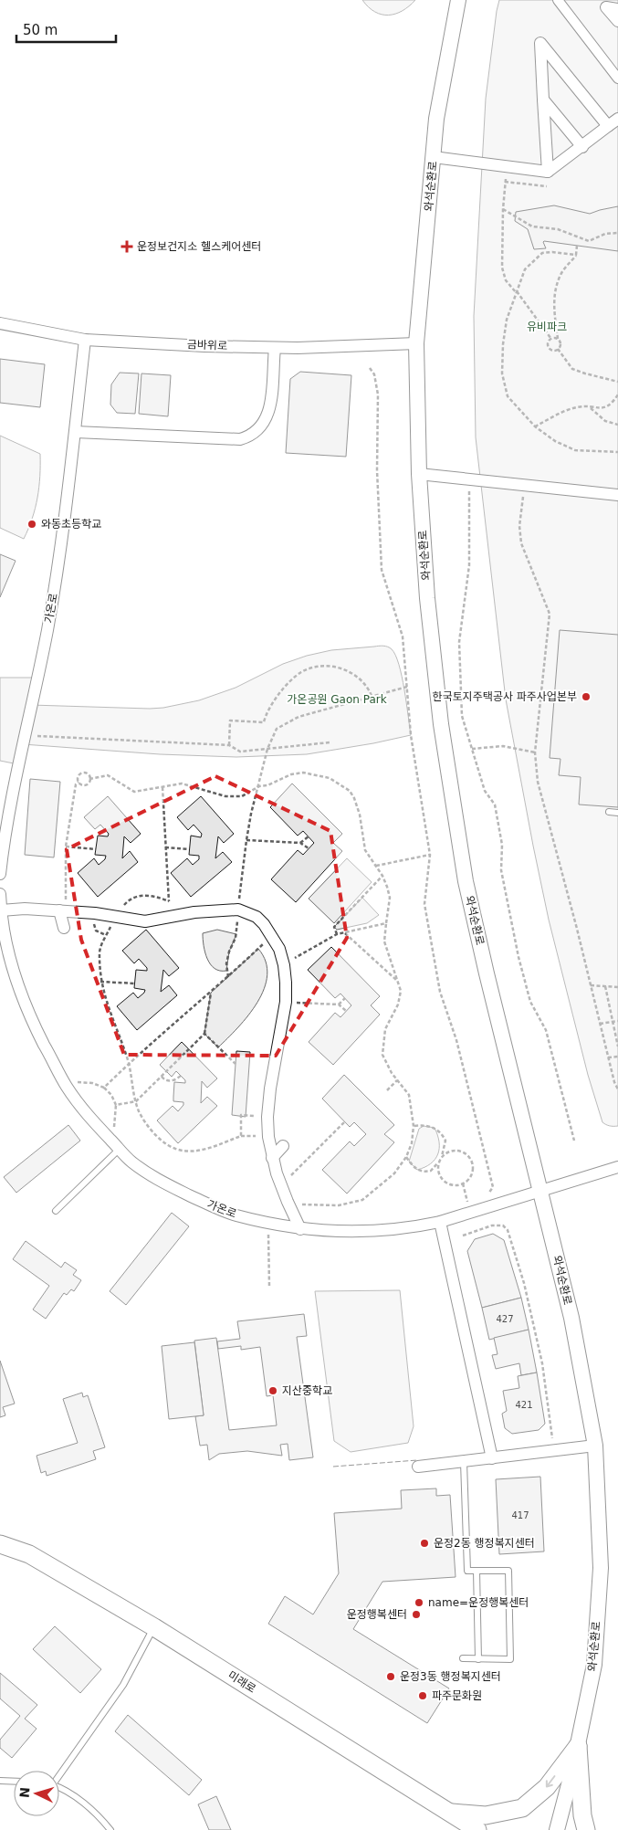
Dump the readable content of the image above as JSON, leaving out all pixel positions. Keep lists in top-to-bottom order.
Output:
{
  "streets": {
    "main road": ["미래로"],
    "street": ["와석순환로", "금바위로", "가온로"]
  },
  "crossings": [
    ["와석순환로", "금바위로"],
    ["와석순환로", "가온로"],
    ["금바위로", "가온로"]
  ],
  "parks": ["유비파크", "가온공원 Gaon Park"],
  "places": {
    "health": ["운정보건지소 헬스케어센터"],
    "other": [
      "와동초등학교",
      "한국토지주택공사 파주사업본부",
      "지산중학교",
      "운정2동 행정복지센터",
      "name=운정행복센터",
      "운정행복센터",
      "운정3동 행정복지센터",
      "파주문화원"
    ]
  },
  "house_numbers": ["427", "421", "417"],
  "scale_bar": "50 m",
  "north": "left"
}
